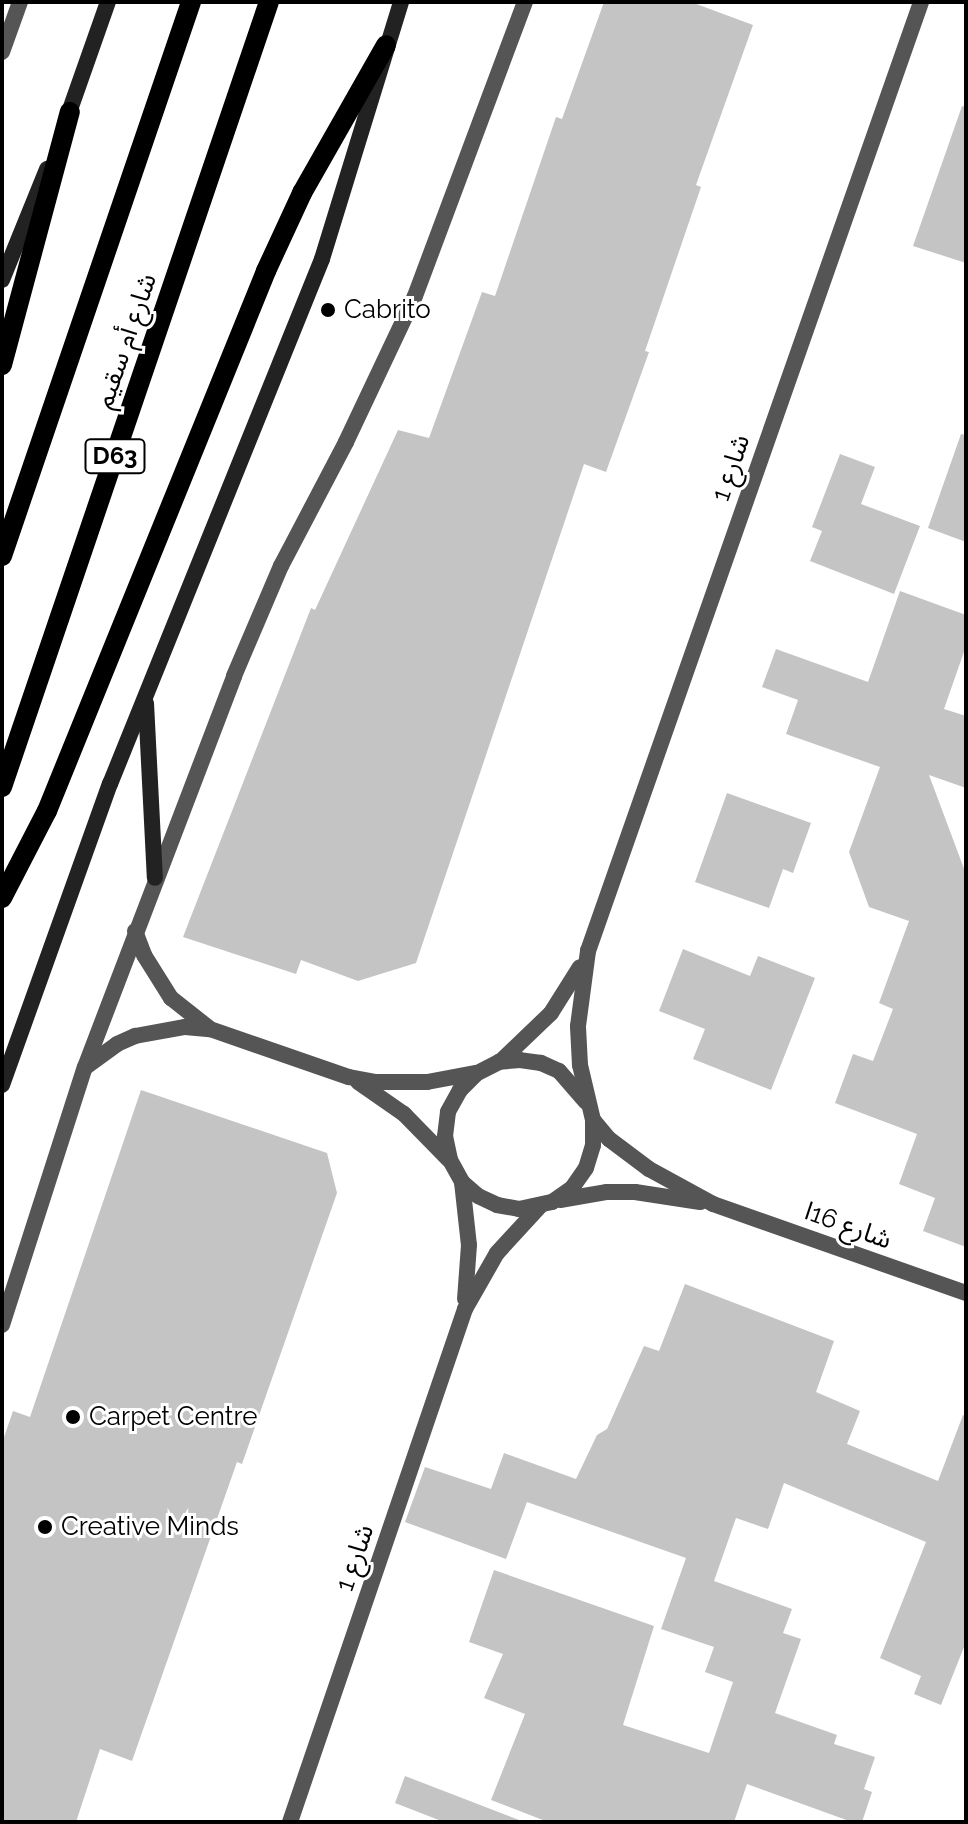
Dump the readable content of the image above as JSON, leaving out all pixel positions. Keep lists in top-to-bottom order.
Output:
{
  "streets": {
    "main road": ["شارع أم سقيم", "D63"],
    "street": ["شارع 1", "شارع 16ا"]
  },
  "crossings": [
    ["شارع 1", "شارع 16ا"]
  ],
  "places": ["Cabrito", "Carpet Centre", "Creative Minds"]
}
